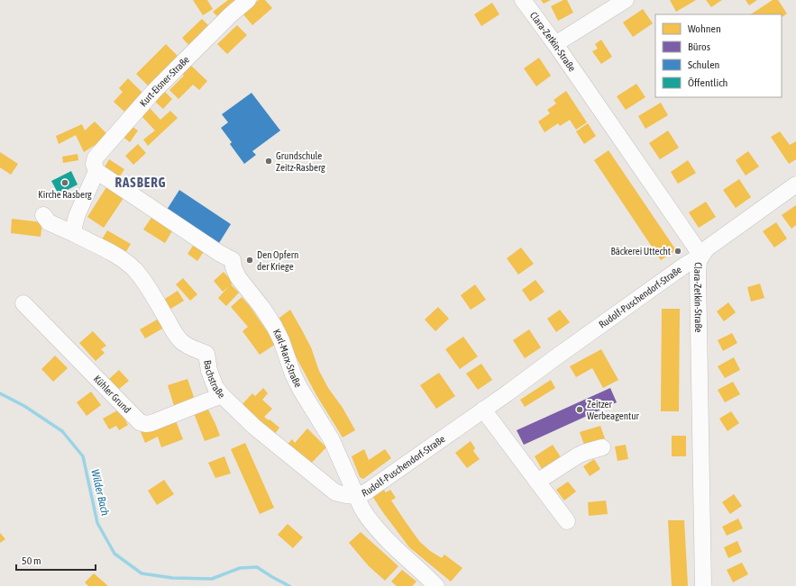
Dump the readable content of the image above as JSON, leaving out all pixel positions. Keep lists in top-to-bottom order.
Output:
{
  "streets": {
    "street": [
      "Clara-Zetkin-Straße",
      "Kurt-Eisner-Straße",
      "Rudolf-Puschendorf-Straße",
      "Karl-Marx-Straße",
      "Bachstraße",
      "Kühler Grund"
    ]
  },
  "crossings": [
    ["Clara-Zetkin-Straße", "Rudolf-Puschendorf-Straße"],
    ["Kurt-Eisner-Straße", "Karl-Marx-Straße"],
    ["Rudolf-Puschendorf-Straße", "Karl-Marx-Straße"],
    ["Rudolf-Puschendorf-Straße", "Bachstraße"],
    ["Karl-Marx-Straße", "Bachstraße"],
    ["Bachstraße", "Kühler Grund"]
  ],
  "districts": ["RASBERG"],
  "water": ["Wilder Bach"],
  "places": [
    "Grundschule Zeitz-Rasberg",
    "Kirche Rasberg",
    "Bäckerei Uttecht",
    "Den Opfern der Kriege",
    "Zeitzer Werbeagentur"
  ],
  "legend": [
    "Wohnen",
    "Büros",
    "Schulen",
    "Öffentlich"
  ],
  "scale_bar": "50 m"
}
